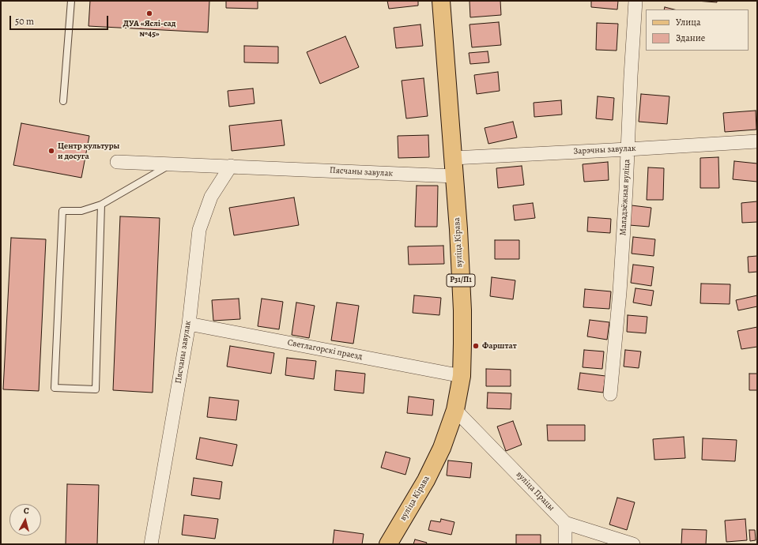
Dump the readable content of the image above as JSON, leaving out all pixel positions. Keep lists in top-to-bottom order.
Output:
{
  "streets": {
    "main road": ["вуліца Кірава", "Р31/П1"],
    "street": [
      "Зарэчны завулак",
      "Пясчаны завулак",
      "Маладзёжная вуліца",
      "Светлагорскі праезд",
      "вуліца Працы"
    ]
  },
  "crossings": [
    ["Зарэчны завулак", "Маладзёжная вуліца"],
    ["Зарэчны завулак", "вуліца Кірава"],
    ["Пясчаны завулак", "вуліца Кірава"],
    ["Пясчаны завулак", "Светлагорскі праезд"],
    ["вуліца Кірава", "Светлагорскі праезд"],
    ["вуліца Кірава", "вуліца Працы"]
  ],
  "places": ["ДУА «Яслі-сад №45»", "Центр культуры и досуга", "Фарштат"],
  "legend": ["Улица", "Здание"],
  "scale_bar": "50 m",
  "north": "top"
}
